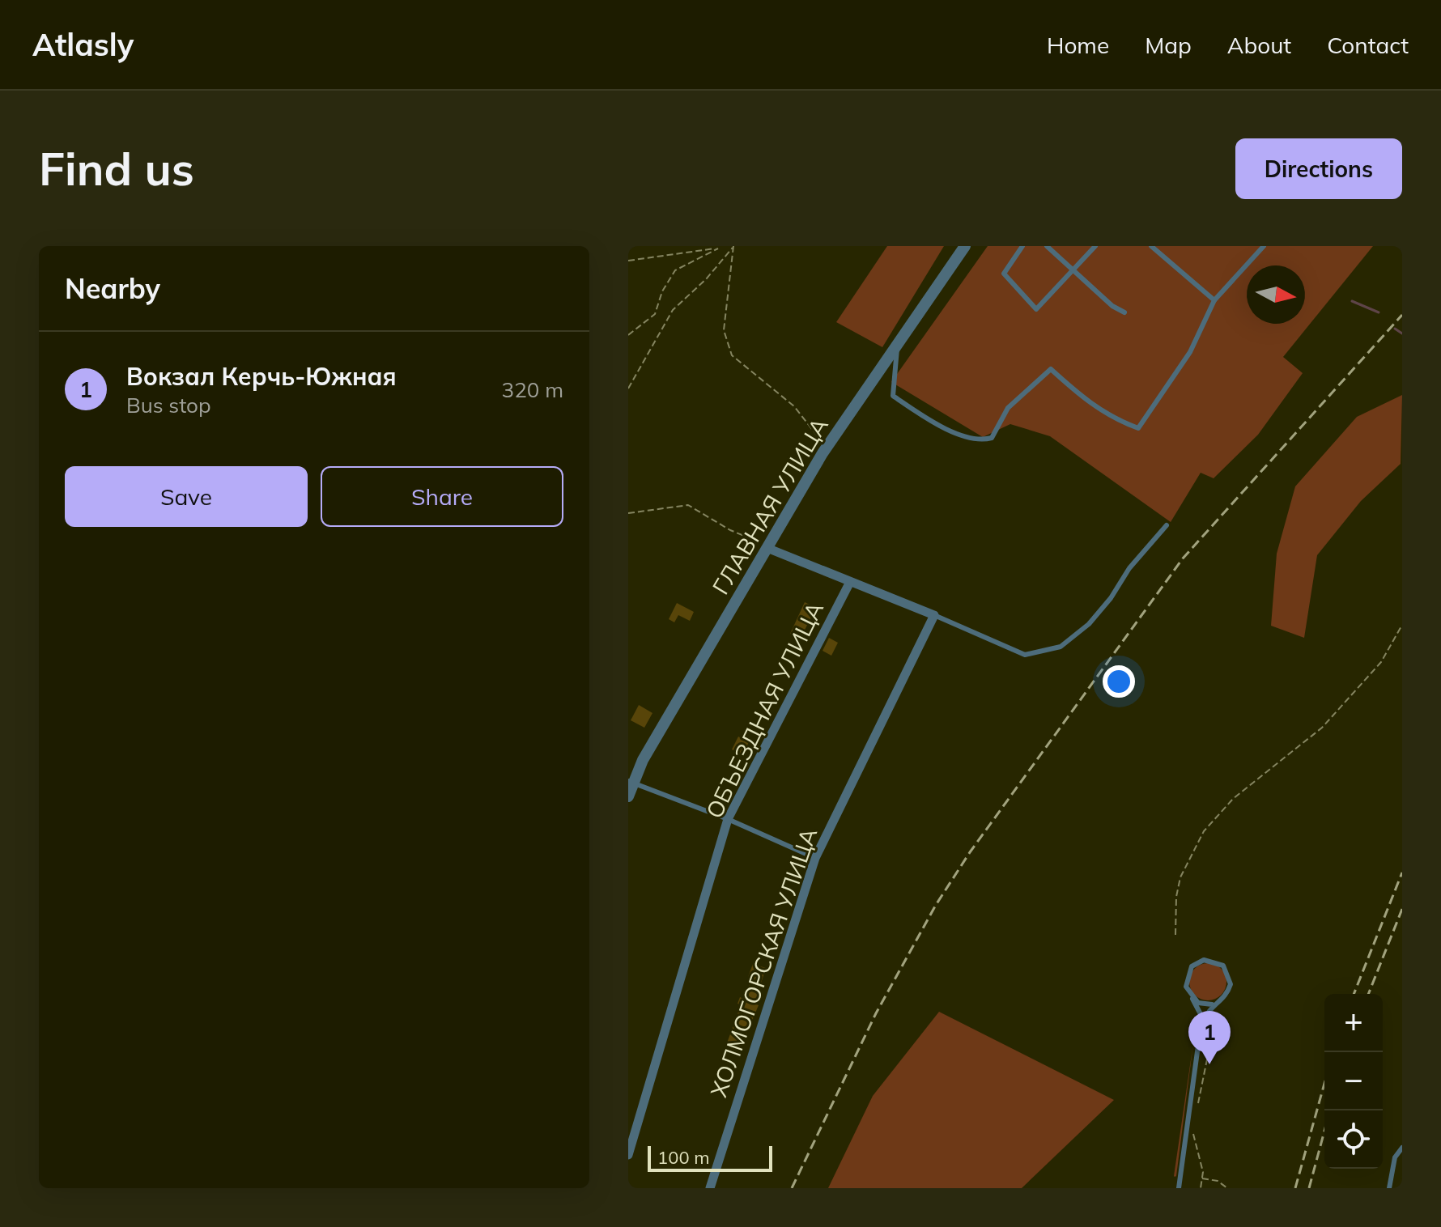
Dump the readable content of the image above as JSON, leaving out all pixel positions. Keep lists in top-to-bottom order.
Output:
{
  "streets": {
    "street": ["ГЛАВНАЯ УЛИЦА", "ОБЪЕЗДНАЯ УЛИЦА", "ХОЛМОГОРСКАЯ УЛИЦА"]
  },
  "scale_bar": "100 m",
  "north": "right",
  "page": {
    "header": "Atlasly",
    "nav": [
      "Home",
      "Map",
      "About",
      "Contact"
    ],
    "buttons": [
      "Directions",
      ["Save", "Share"]
    ],
    "title": "Find us",
    "heading": "Nearby",
    "list": [
      {
        "mark": "1",
        "name": "Вокзал Керчь-Южная",
        "note": "Bus stop",
        "value": "320 m"
      }
    ],
    "map_buttons": ["+", "−"],
    "pins": "1",
    "scale": "100 m"
  }
}
